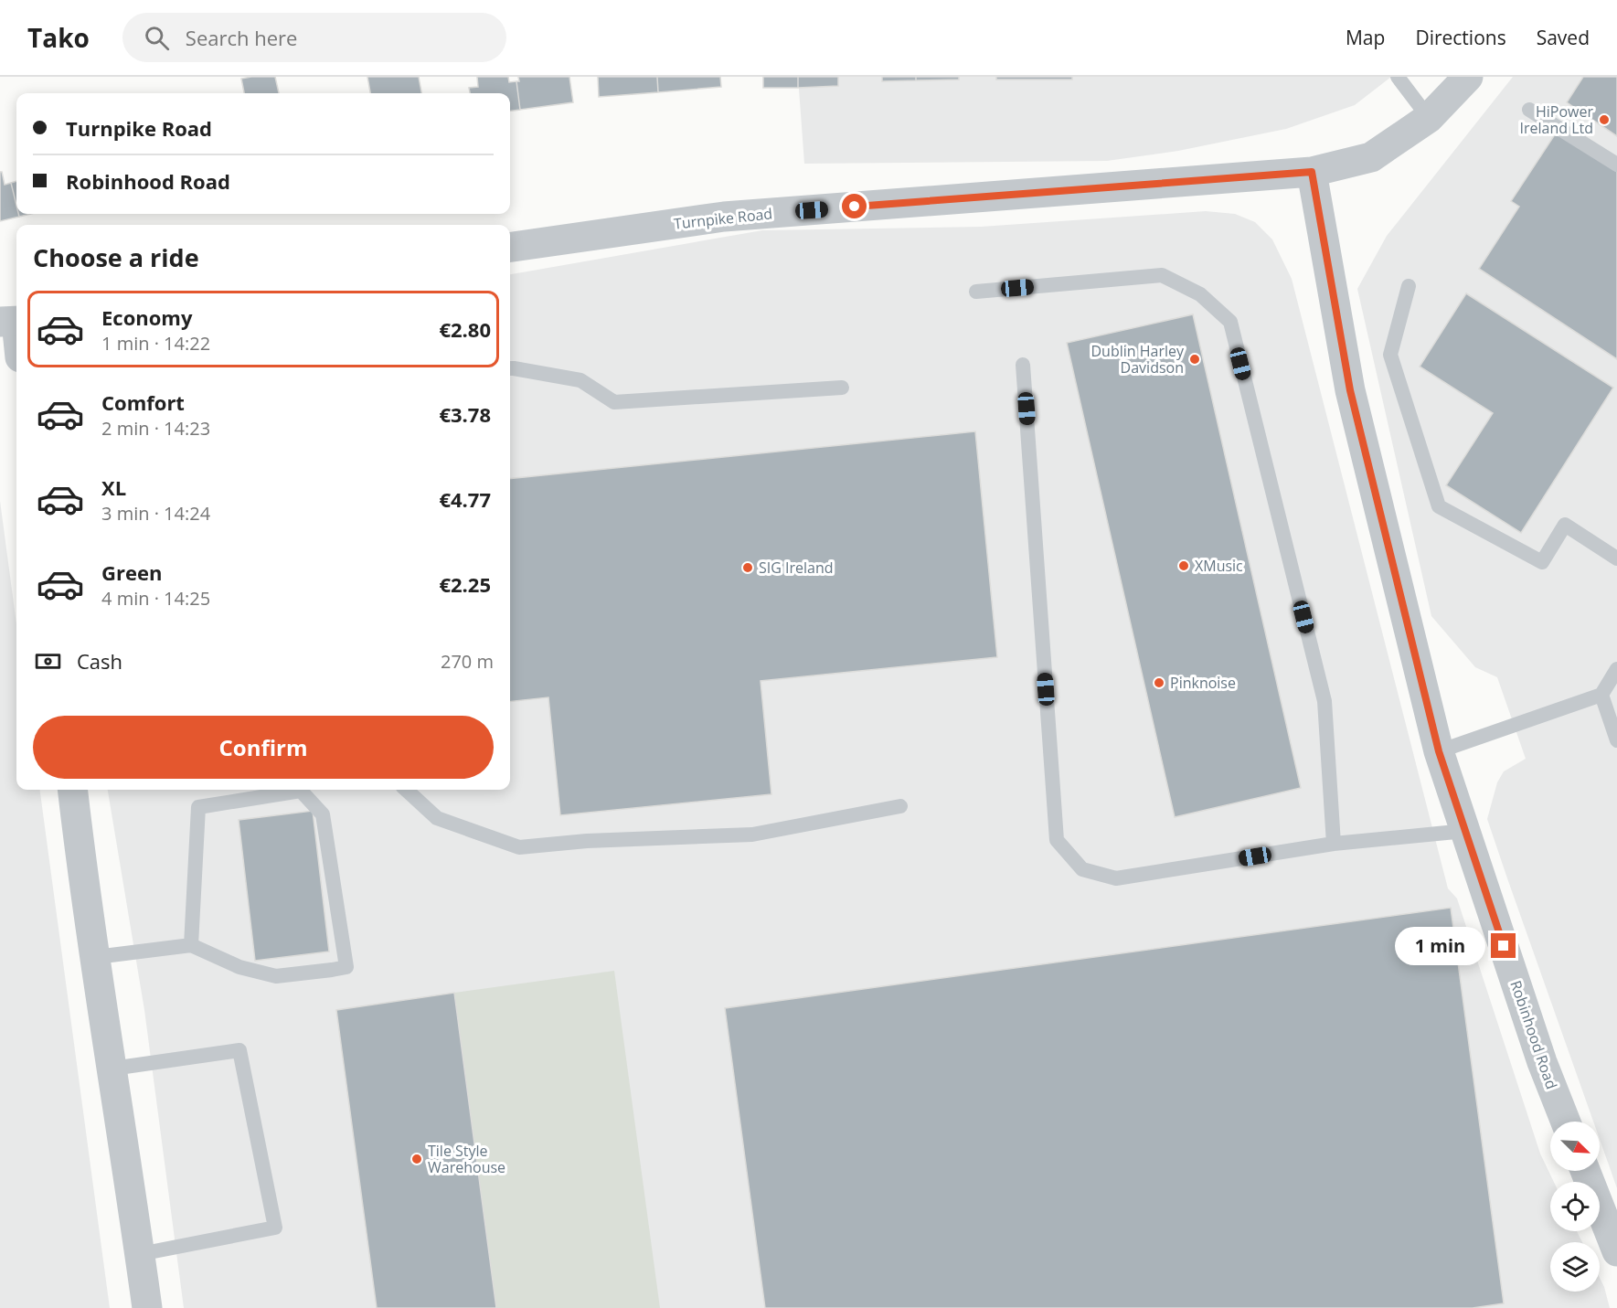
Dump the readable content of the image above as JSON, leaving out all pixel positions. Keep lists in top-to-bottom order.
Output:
{
  "streets": {
    "street": ["Turnpike Road", "Robinhood Road"]
  },
  "crossings": [
    ["Turnpike Road", "Robinhood Road"]
  ],
  "places": [
    "HiPower Ireland Ltd",
    "Dublin Harley Davidson",
    "XMusic",
    "SIG Ireland",
    "Pinknoise",
    "Tile Style Warehouse"
  ],
  "north": "bottom right",
  "page": {
    "header": "Tako",
    "search": "Search here",
    "nav": ["Map", "Directions", "Saved"],
    "banner": ["Turnpike Road", "Robinhood Road"],
    "heading": "Choose a ride",
    "list": [
      {
        "name": "Economy",
        "note": "1 min · 14:22",
        "value": "€2.80"
      },
      {
        "name": "Comfort",
        "note": "2 min · 14:23",
        "value": "€3.78"
      },
      {
        "name": "XL",
        "note": "3 min · 14:24",
        "value": "€4.77"
      },
      {
        "name": "Green",
        "note": "4 min · 14:25",
        "value": "€2.25"
      }
    ],
    "pay": ["Cash", "270 m"],
    "buttons": "Confirm",
    "bubble": "1 min"
  }
}
